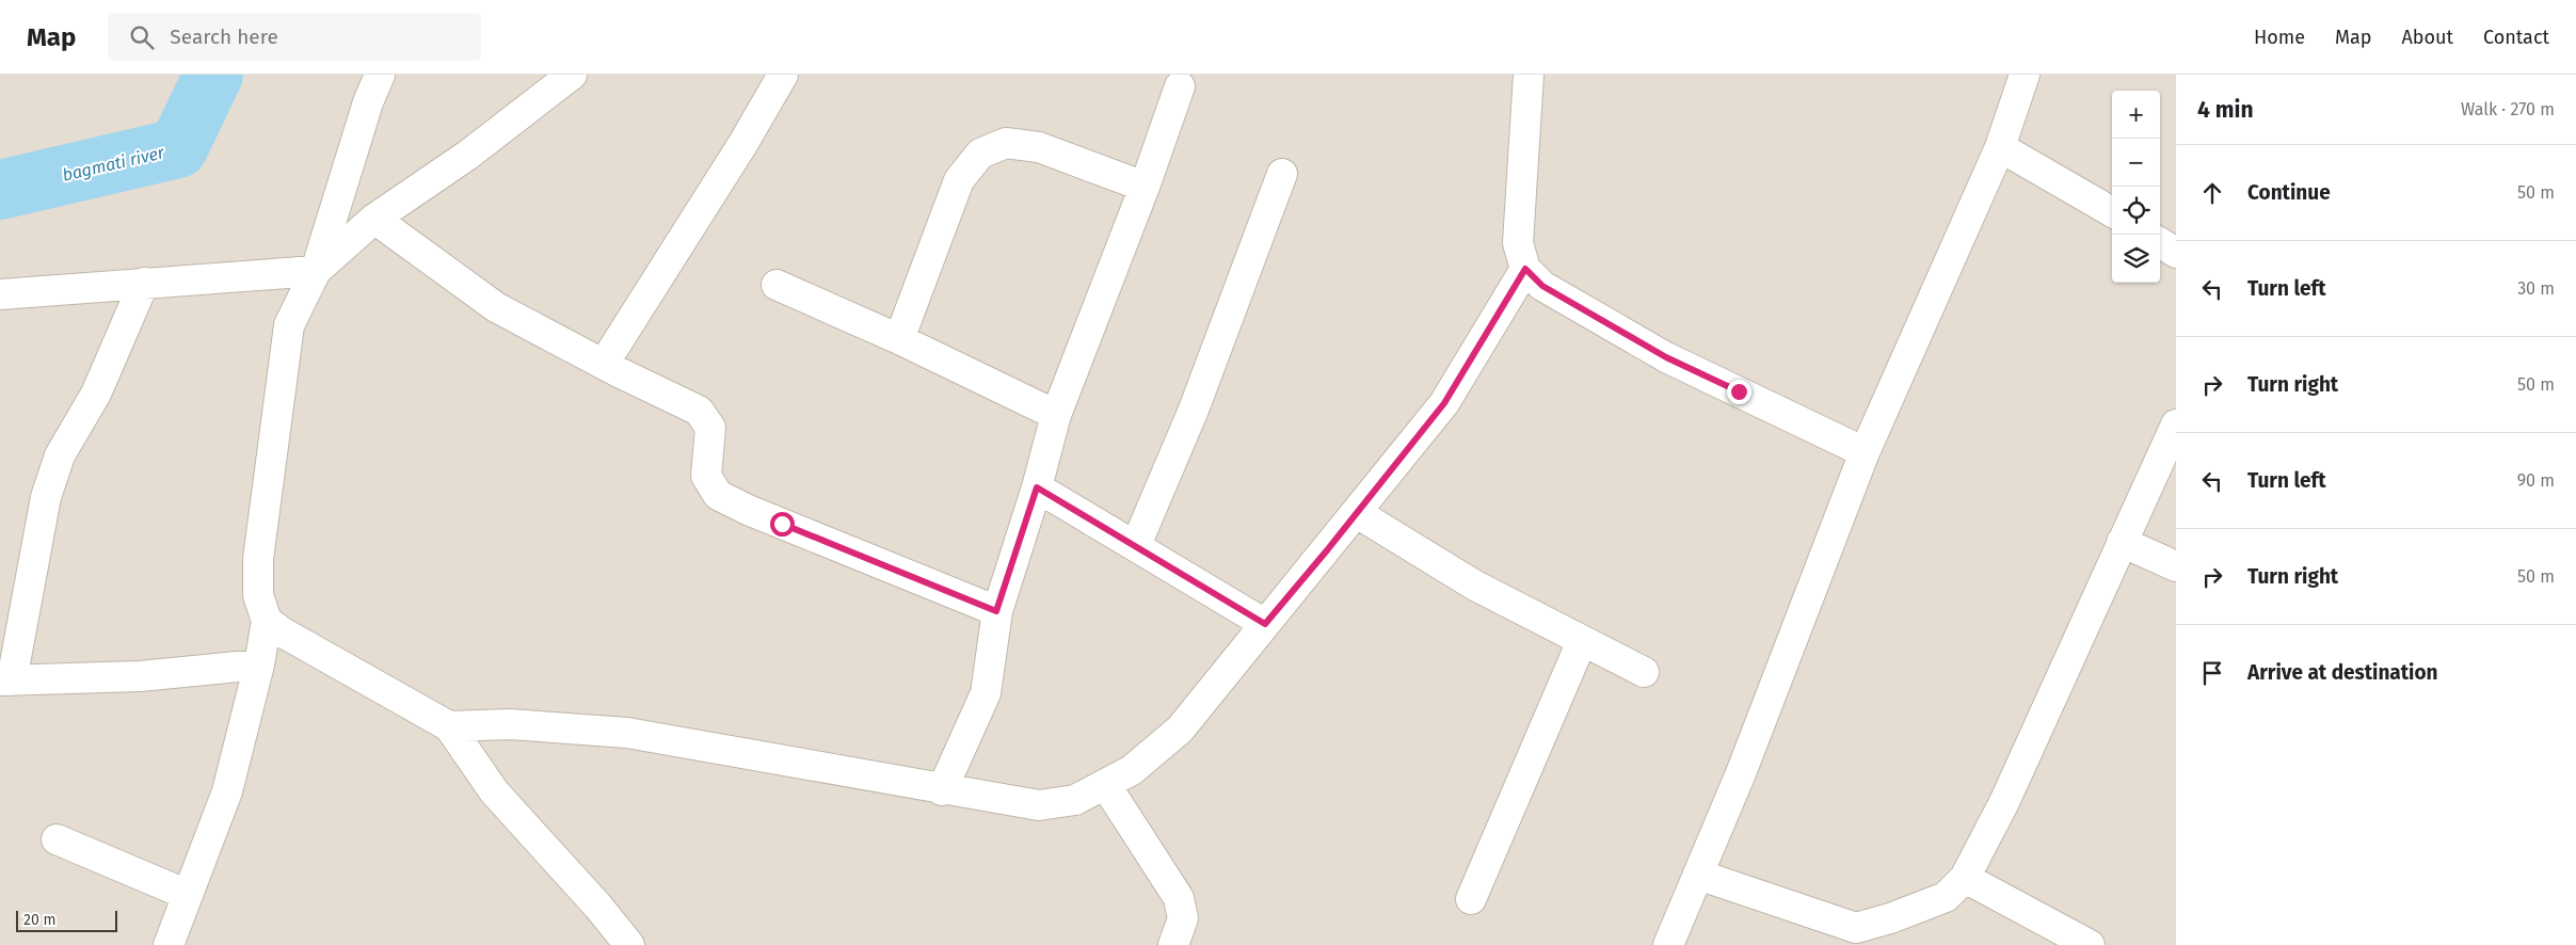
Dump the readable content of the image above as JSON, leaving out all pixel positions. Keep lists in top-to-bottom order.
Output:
{
  "water": ["bagmati river"],
  "scale_bar": "20 m",
  "page": {
    "header": "Map",
    "search": "Search here",
    "nav": [
      "Home",
      "Map",
      "About",
      "Contact"
    ],
    "heading": ["4 min", "Walk · 270 m"],
    "map_buttons": ["+", "−"],
    "list": [
      ["Continue", "50 m"],
      ["Turn left", "30 m"],
      ["Turn right", "50 m"],
      ["Turn left", "90 m"],
      ["Turn right", "50 m"],
      "Arrive at destination"
    ],
    "scale": "20 m"
  }
}
